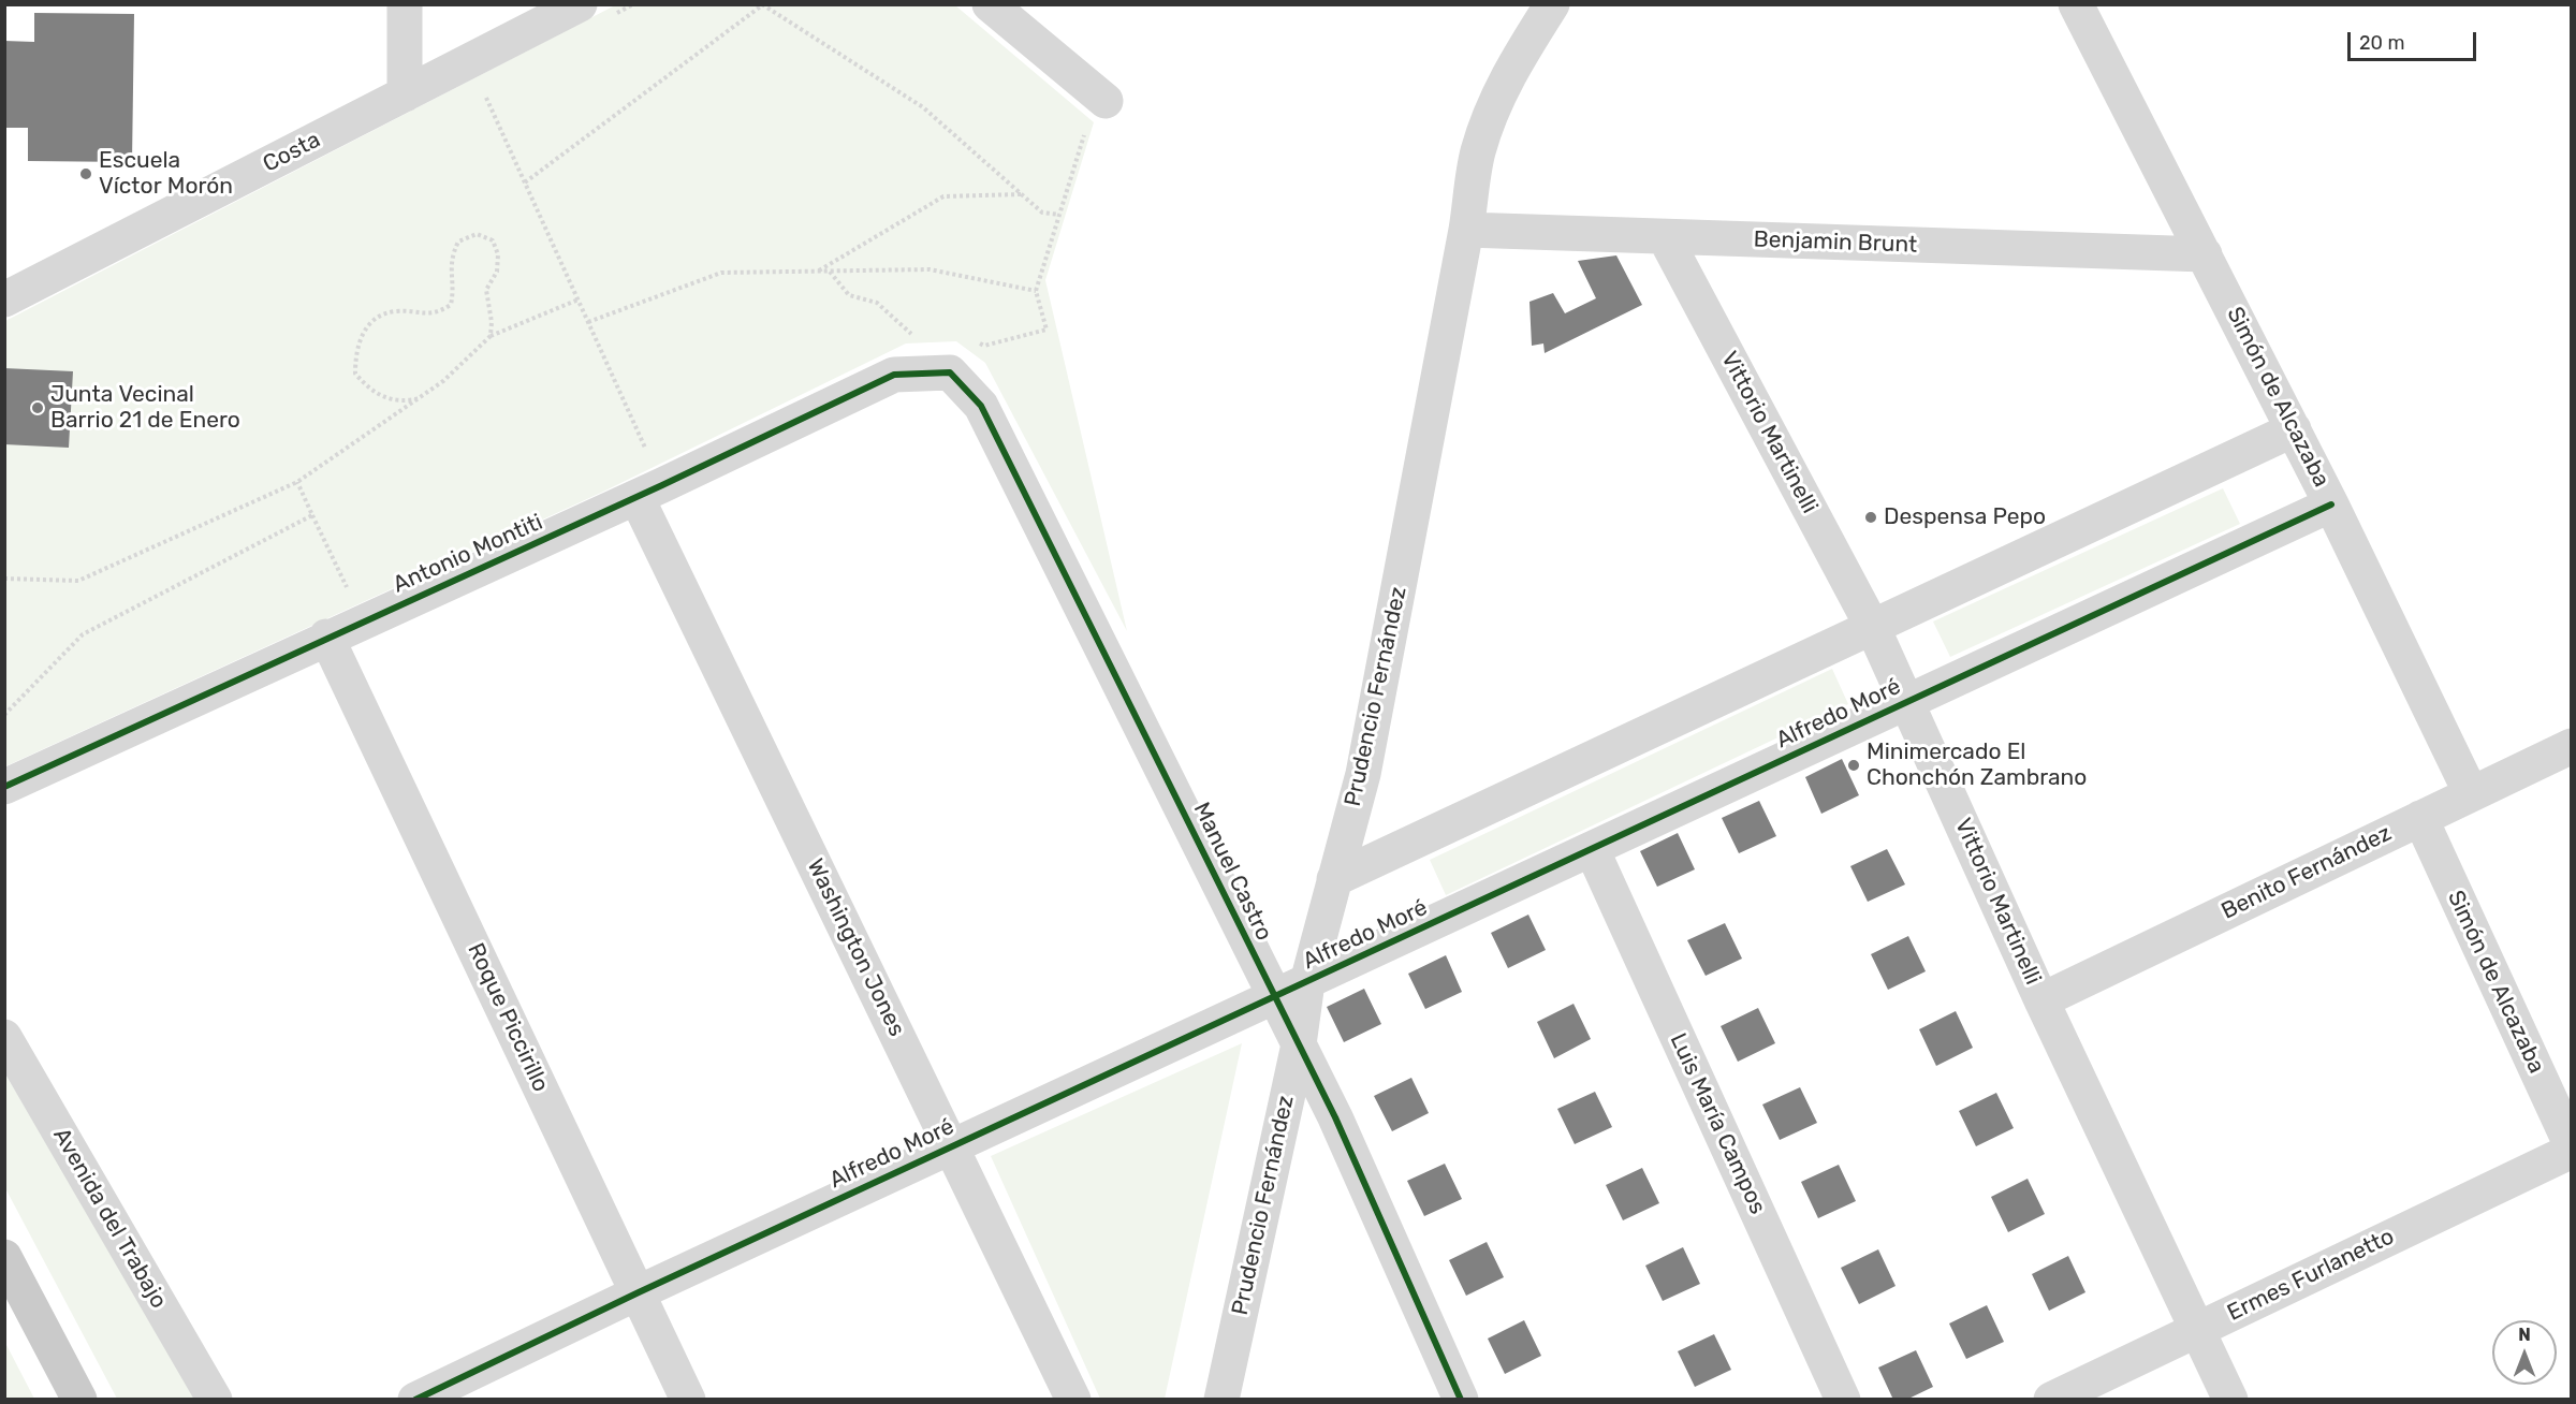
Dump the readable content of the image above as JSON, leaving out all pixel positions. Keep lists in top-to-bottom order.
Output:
{
  "streets": {
    "street": [
      "Costa",
      "Benjamin Brunt",
      "Simón de Alcazaba",
      "Vittorio Martinelli",
      "Antonio Montiti",
      "Prudencio Fernández",
      "Alfredo Moré",
      "Manuel Castro",
      "Benito Fernández",
      "Washington Jones",
      "Roque Piccirillo",
      "Luis María Campos",
      "Avenida del Trabajo",
      "Ermes Furlanetto"
    ]
  },
  "crossings": [
    ["Benjamin Brunt", "Simón de Alcazaba"],
    ["Benjamin Brunt", "Vittorio Martinelli"],
    ["Benjamin Brunt", "Prudencio Fernández"],
    ["Simón de Alcazaba", "Alfredo Moré"],
    ["Simón de Alcazaba", "Benito Fernández"],
    ["Simón de Alcazaba", "Ermes Furlanetto"],
    ["Vittorio Martinelli", "Alfredo Moré"],
    ["Vittorio Martinelli", "Benito Fernández"],
    ["Vittorio Martinelli", "Ermes Furlanetto"],
    ["Antonio Montiti", "Manuel Castro"],
    ["Antonio Montiti", "Washington Jones"],
    ["Antonio Montiti", "Roque Piccirillo"],
    ["Prudencio Fernández", "Alfredo Moré"],
    ["Prudencio Fernández", "Manuel Castro"],
    ["Alfredo Moré", "Manuel Castro"],
    ["Alfredo Moré", "Washington Jones"],
    ["Alfredo Moré", "Roque Piccirillo"],
    ["Alfredo Moré", "Luis María Campos"]
  ],
  "places": [
    "Escuela Víctor Morón",
    "Junta Vecinal Barrio 21 de Enero",
    "Despensa Pepo",
    "Minimercado El Chonchón Zambrano"
  ],
  "scale_bar": "20 m",
  "north": "top"
}
